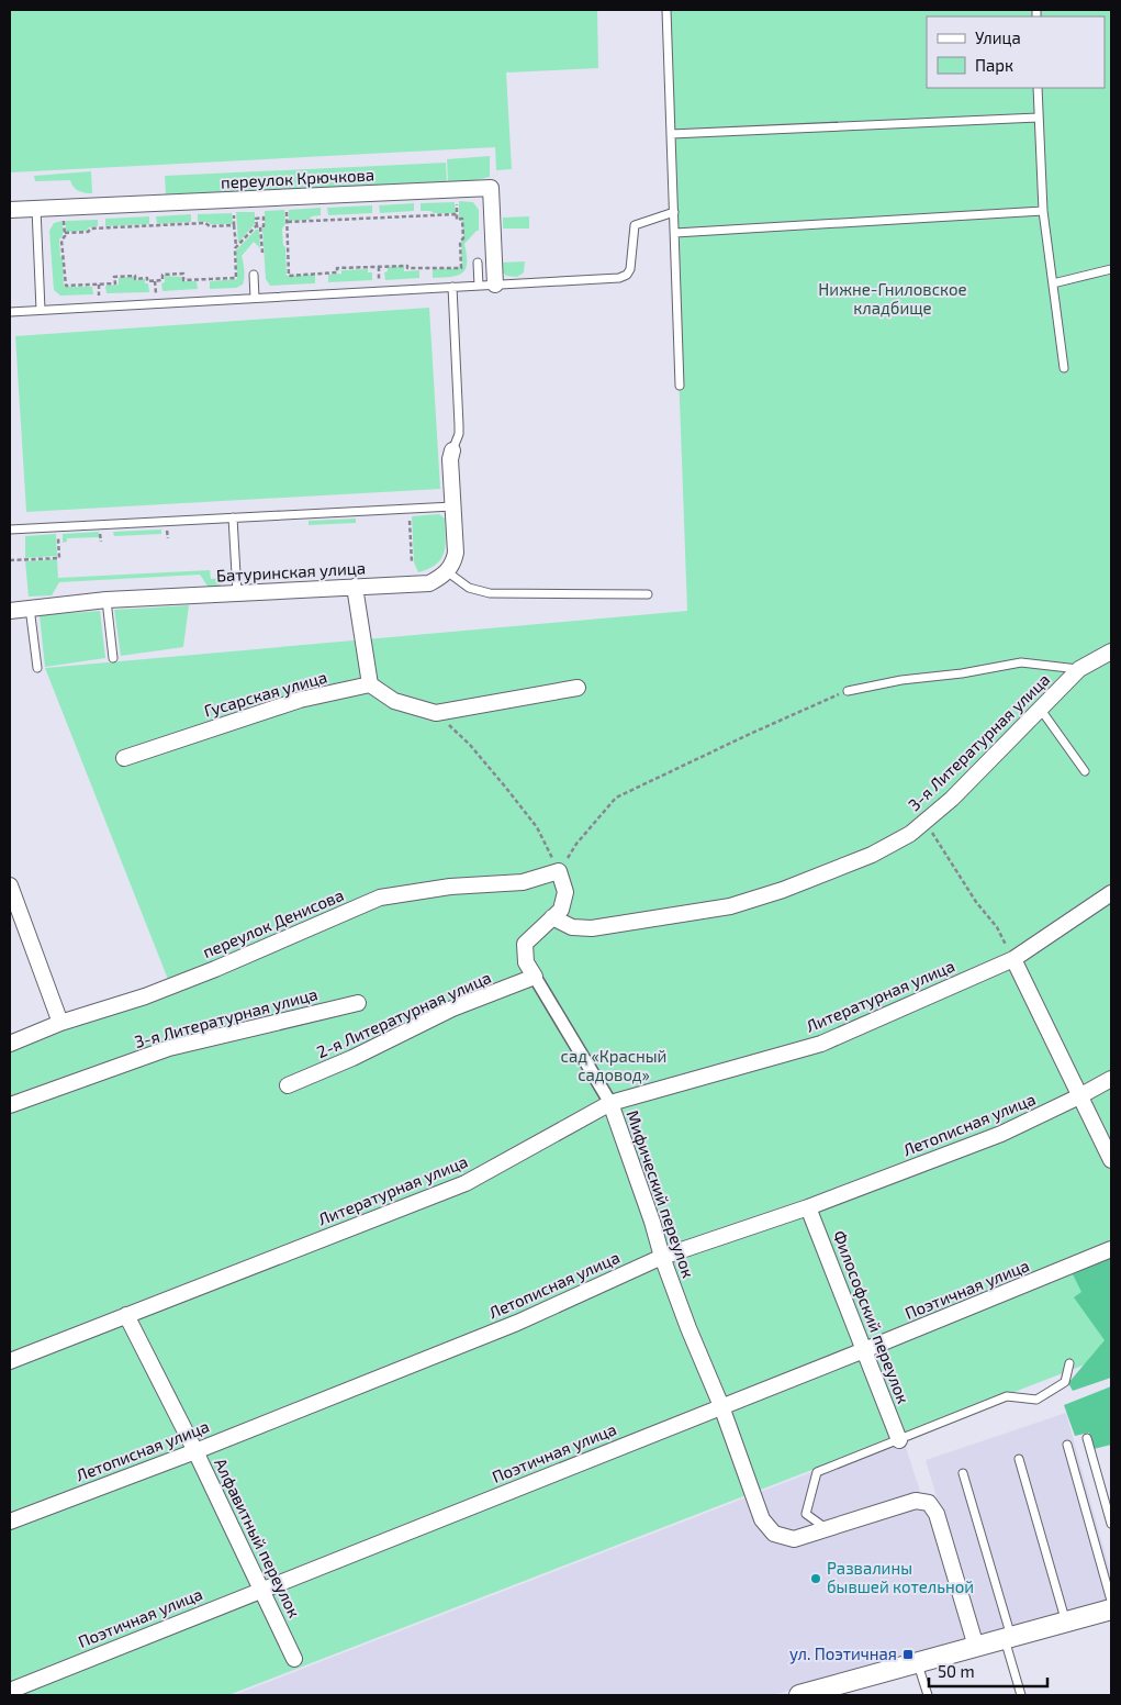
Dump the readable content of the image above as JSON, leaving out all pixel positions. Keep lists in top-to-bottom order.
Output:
{
  "streets": {
    "street": [
      "переулок Крючкова",
      "Батуринская улица",
      "Гусарская улица",
      "3-я Литературная улица",
      "переулок Денисова",
      "Литературная улица",
      "2-я Литературная улица",
      "Летописная улица",
      "Мифический переулок",
      "Поэтичная улица",
      "Философский переулок",
      "Алфавитный переулок"
    ]
  },
  "crossings": [
    ["3-я Литературная улица", "Мифический переулок"],
    ["переулок Денисова", "Мифический переулок"],
    ["Литературная улица", "Мифический переулок"],
    ["Литературная улица", "Алфавитный переулок"],
    ["2-я Литературная улица", "Мифический переулок"],
    ["Летописная улица", "Мифический переулок"],
    ["Летописная улица", "Философский переулок"],
    ["Летописная улица", "Алфавитный переулок"],
    ["Мифический переулок", "Поэтичная улица"],
    ["Поэтичная улица", "Философский переулок"],
    ["Поэтичная улица", "Алфавитный переулок"]
  ],
  "parks": ["Нижне-Гниловское кладбище", "сад «Красный садовод»"],
  "places": {
    "other": ["Развалины бывшей котельной"],
    "transit": ["ул. Поэтичная"]
  },
  "legend": ["Улица", "Парк"],
  "scale_bar": "50 m"
}
